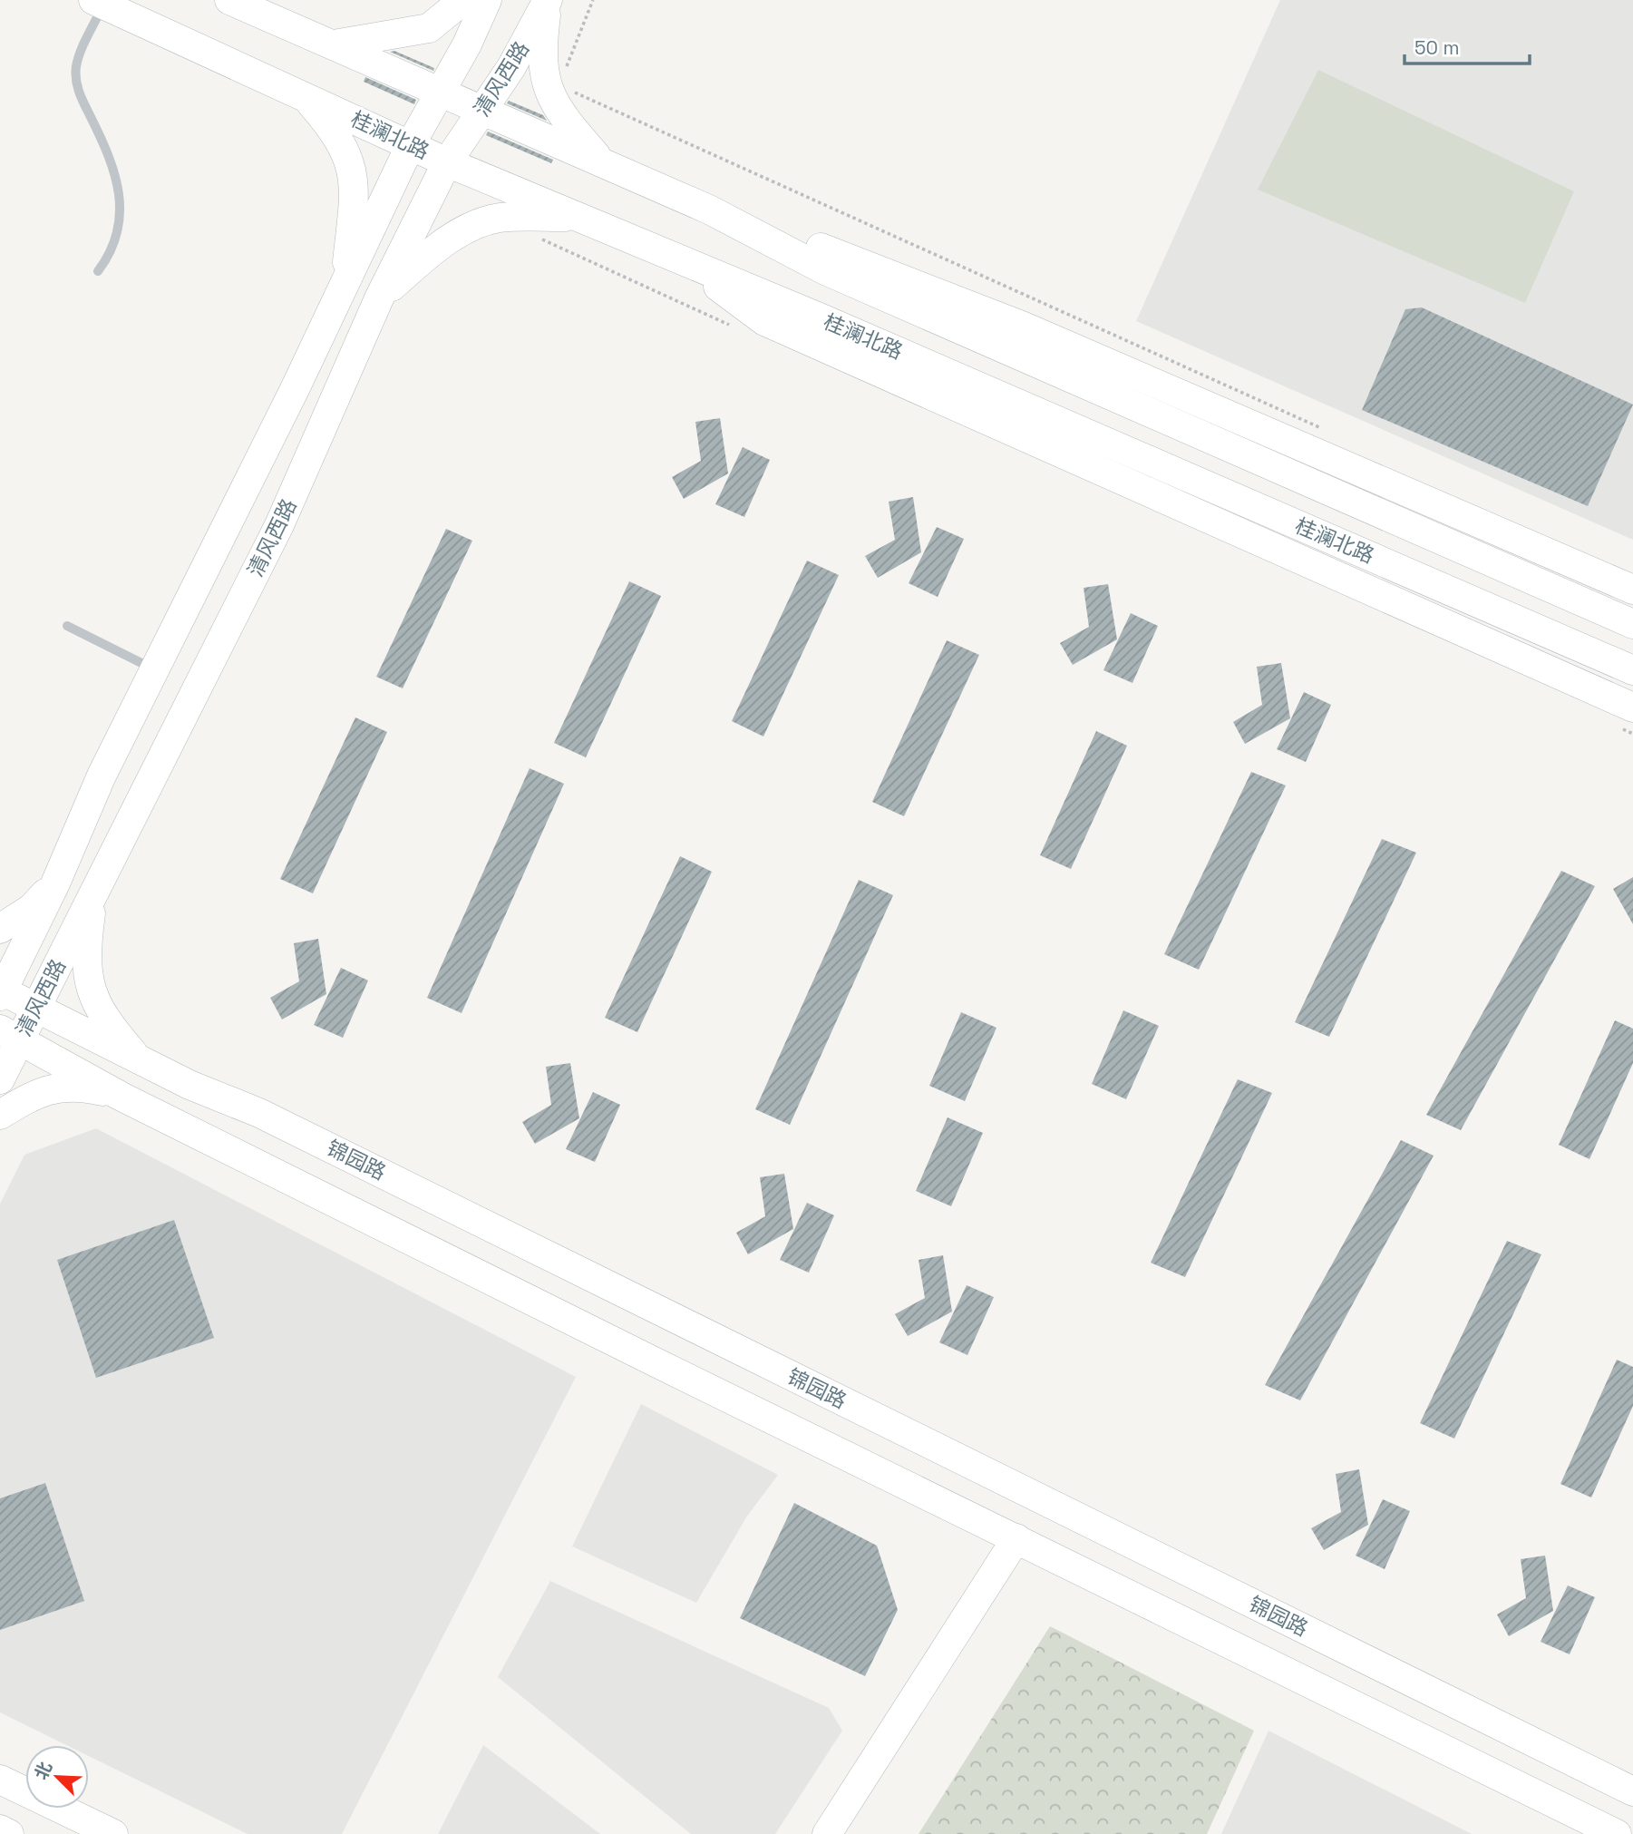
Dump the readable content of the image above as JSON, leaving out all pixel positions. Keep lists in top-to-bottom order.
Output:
{
  "streets": {
    "main road": ["清风西路", "桂澜北路", "锦园路"]
  },
  "crossings": [
    ["清风西路", "桂澜北路"],
    ["清风西路", "锦园路"]
  ],
  "scale_bar": "50 m",
  "north": "top left"
}
